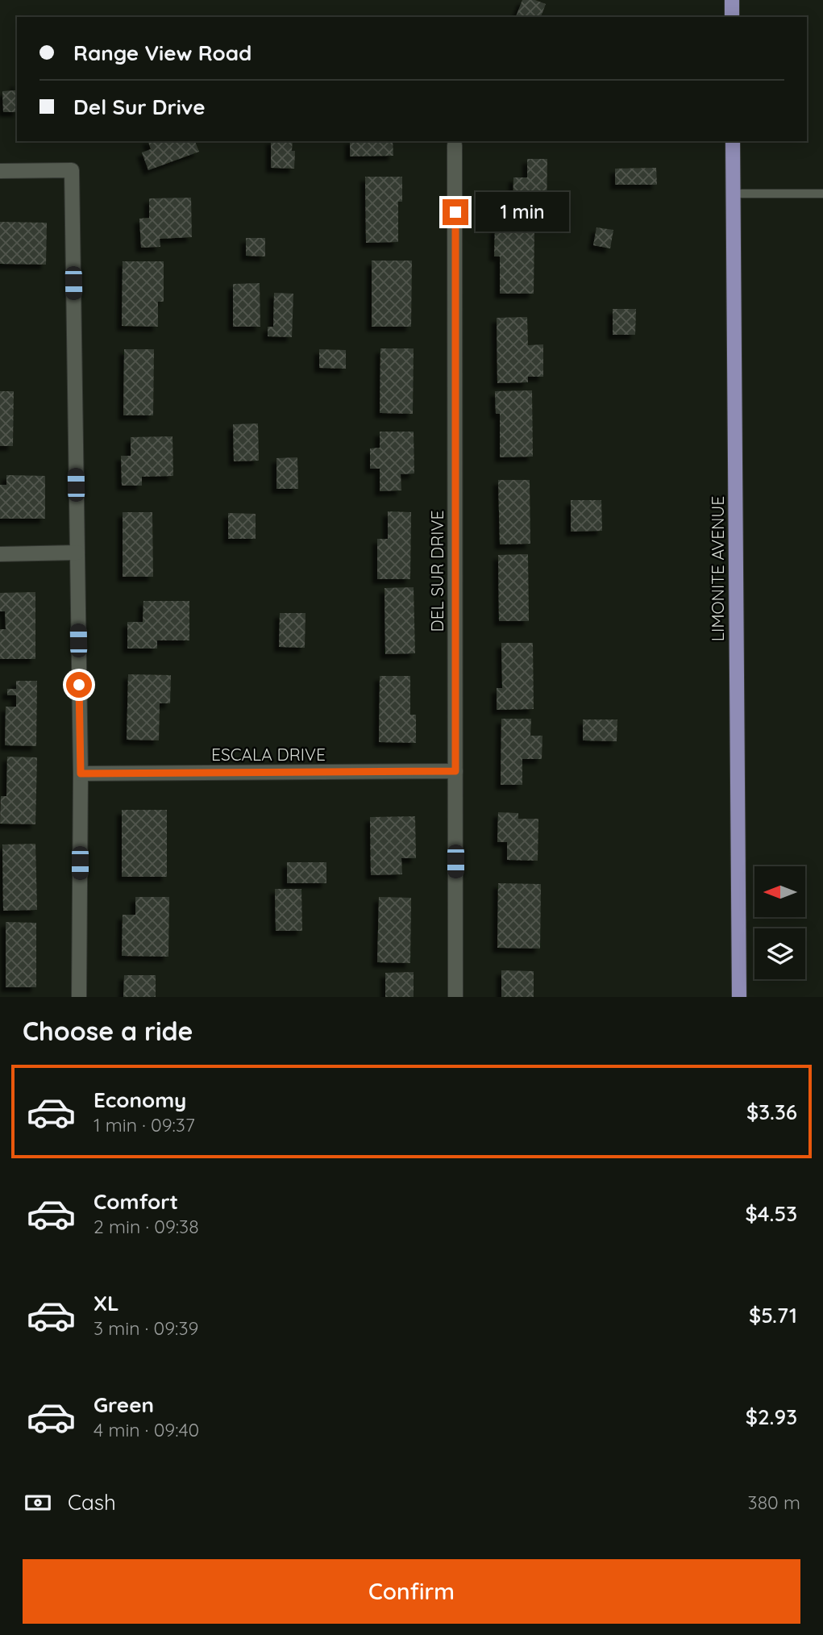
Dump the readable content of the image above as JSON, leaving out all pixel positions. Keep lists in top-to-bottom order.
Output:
{
  "streets": {
    "main road": ["LIMONITE AVENUE"],
    "street": ["DEL SUR DRIVE", "ESCALA DRIVE"]
  },
  "crossings": [
    ["DEL SUR DRIVE", "ESCALA DRIVE"]
  ],
  "north": "left",
  "page": {
    "banner": ["Range View Road", "Del Sur Drive"],
    "bubble": "1 min",
    "heading": "Choose a ride",
    "list": [
      {
        "name": "Economy",
        "note": "1 min · 09:37",
        "value": "$3.36"
      },
      {
        "name": "Comfort",
        "note": "2 min · 09:38",
        "value": "$4.53"
      },
      {
        "name": "XL",
        "note": "3 min · 09:39",
        "value": "$5.71"
      },
      {
        "name": "Green",
        "note": "4 min · 09:40",
        "value": "$2.93"
      }
    ],
    "pay": ["Cash", "380 m"],
    "buttons": "Confirm"
  }
}
